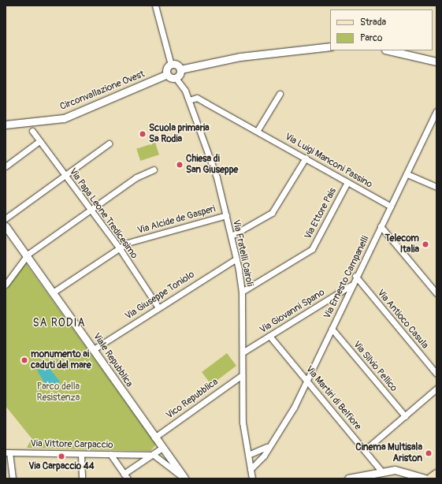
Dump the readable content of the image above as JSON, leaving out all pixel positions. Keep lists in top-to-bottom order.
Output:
{
  "streets": {
    "street": [
      "Circonvallazione Ovest",
      "Via Luigi Manconi Passino",
      "Via Papa Leone Tredicesimo",
      "Via Ettore Pais",
      "Via Alcide de Gasperi",
      "Via Fratelli Cairoli",
      "Via Ernesto Campanelli",
      "Via Giuseppe Toniolo",
      "Via Giovanni Spano",
      "Via Antioco Casula",
      "Viale Repubblica",
      "Via Silvio Pellico",
      "Via Martiri di Belfiore",
      "Vico Repubblica",
      "Via Vittore Carpaccio"
    ]
  },
  "crossings": [
    ["Circonvallazione Ovest", "Via Fratelli Cairoli"],
    ["Via Luigi Manconi Passino", "Via Ettore Pais"],
    ["Via Luigi Manconi Passino", "Via Fratelli Cairoli"],
    ["Via Luigi Manconi Passino", "Via Ernesto Campanelli"],
    ["Via Papa Leone Tredicesimo", "Via Alcide de Gasperi"],
    ["Via Papa Leone Tredicesimo", "Via Giuseppe Toniolo"],
    ["Via Ettore Pais", "Via Fratelli Cairoli"],
    ["Via Alcide de Gasperi", "Via Fratelli Cairoli"],
    ["Via Alcide de Gasperi", "Viale Repubblica"],
    ["Via Fratelli Cairoli", "Via Ernesto Campanelli"],
    ["Via Fratelli Cairoli", "Via Giuseppe Toniolo"],
    ["Via Fratelli Cairoli", "Via Giovanni Spano"],
    ["Via Fratelli Cairoli", "Vico Repubblica"],
    ["Via Ernesto Campanelli", "Via Giovanni Spano"],
    ["Via Ernesto Campanelli", "Via Antioco Casula"],
    ["Via Ernesto Campanelli", "Via Silvio Pellico"],
    ["Via Ernesto Campanelli", "Via Martiri di Belfiore"],
    ["Via Giuseppe Toniolo", "Viale Repubblica"],
    ["Via Giovanni Spano", "Via Martiri di Belfiore"],
    ["Viale Repubblica", "Vico Repubblica"],
    ["Viale Repubblica", "Via Vittore Carpaccio"]
  ],
  "districts": ["SA RODIA"],
  "parks": ["Parco della Resistenza"],
  "places": [
    "Scuola primaria Sa Rodia",
    "Chiesa di San Giuseppe",
    "Telecom Italia",
    "monumento ai caduti del mare",
    "Cinema Multisala Ariston",
    "Via Carpaccio 44"
  ],
  "legend": ["Strada", "Parco"]
}
